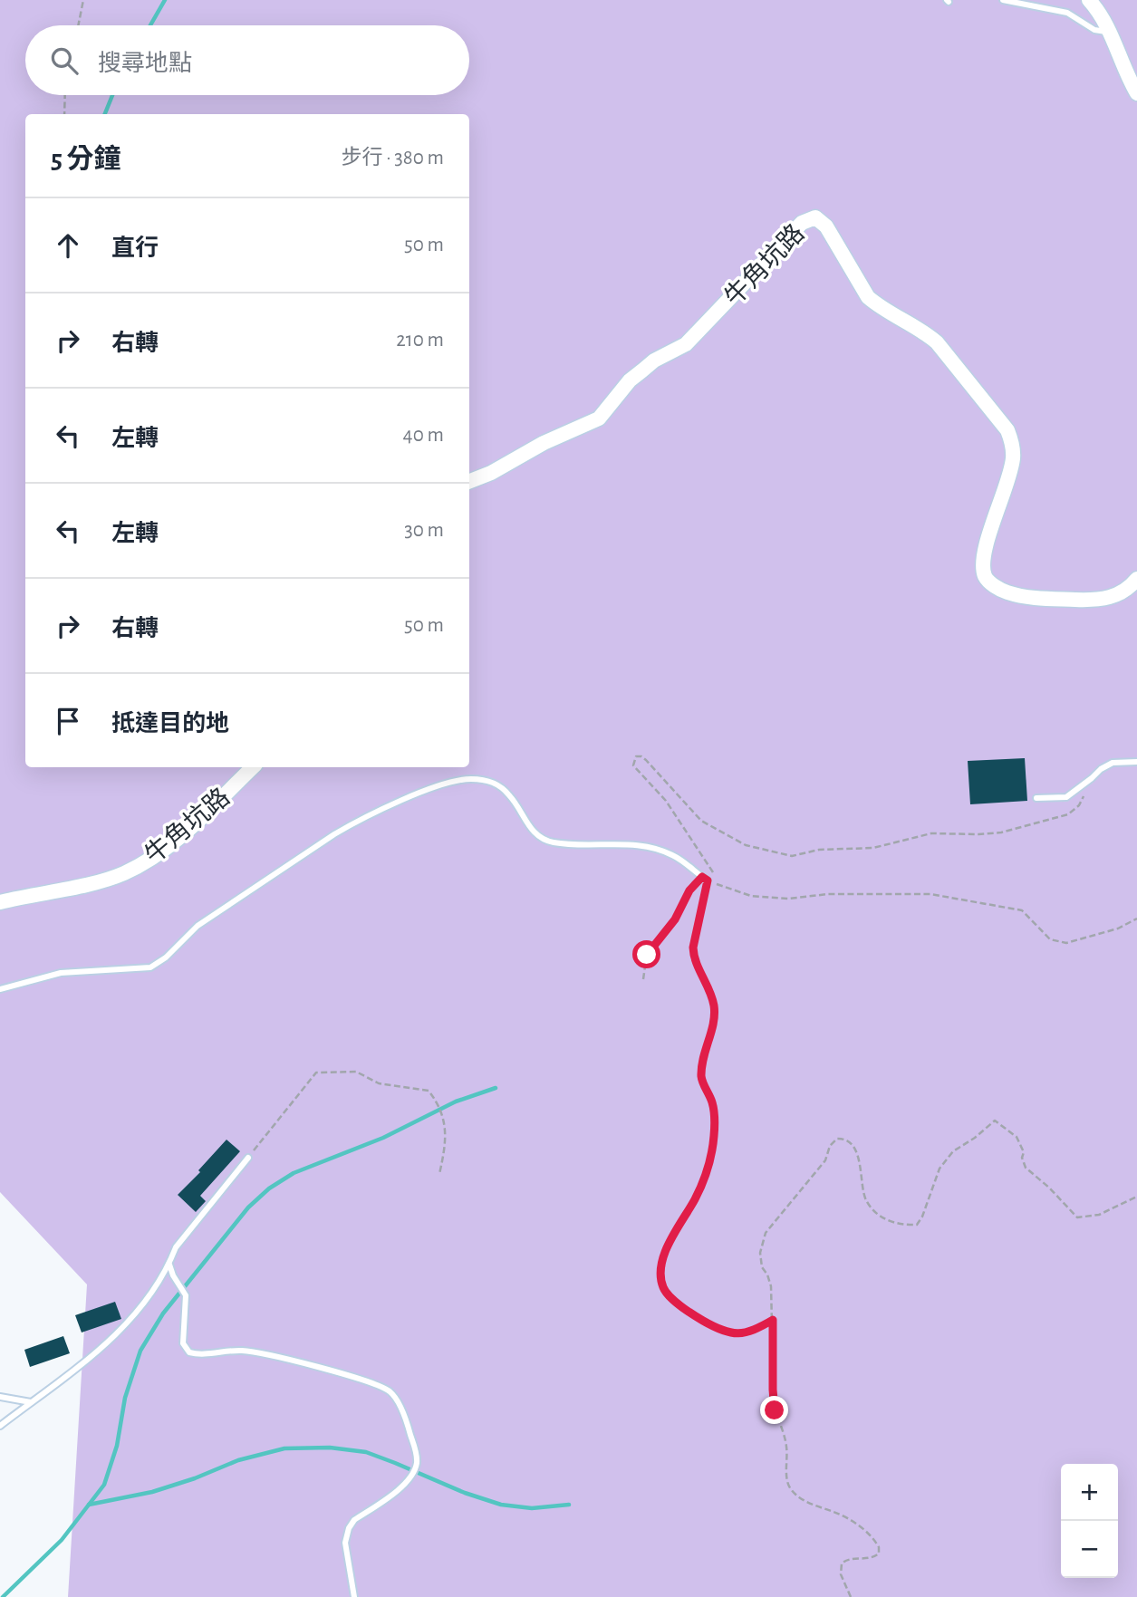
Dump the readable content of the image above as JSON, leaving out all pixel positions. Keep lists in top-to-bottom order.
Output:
{
  "streets": {
    "street": ["牛角坑路"]
  },
  "page": {
    "search": "搜尋地點",
    "heading": ["5 分鐘", "步行 · 380 m"],
    "list": [
      ["直行", "50 m"],
      ["右轉", "210 m"],
      ["左轉", "40 m"],
      ["左轉", "30 m"],
      ["右轉", "50 m"],
      "抵達目的地"
    ],
    "map_buttons": ["+", "−"]
  }
}
